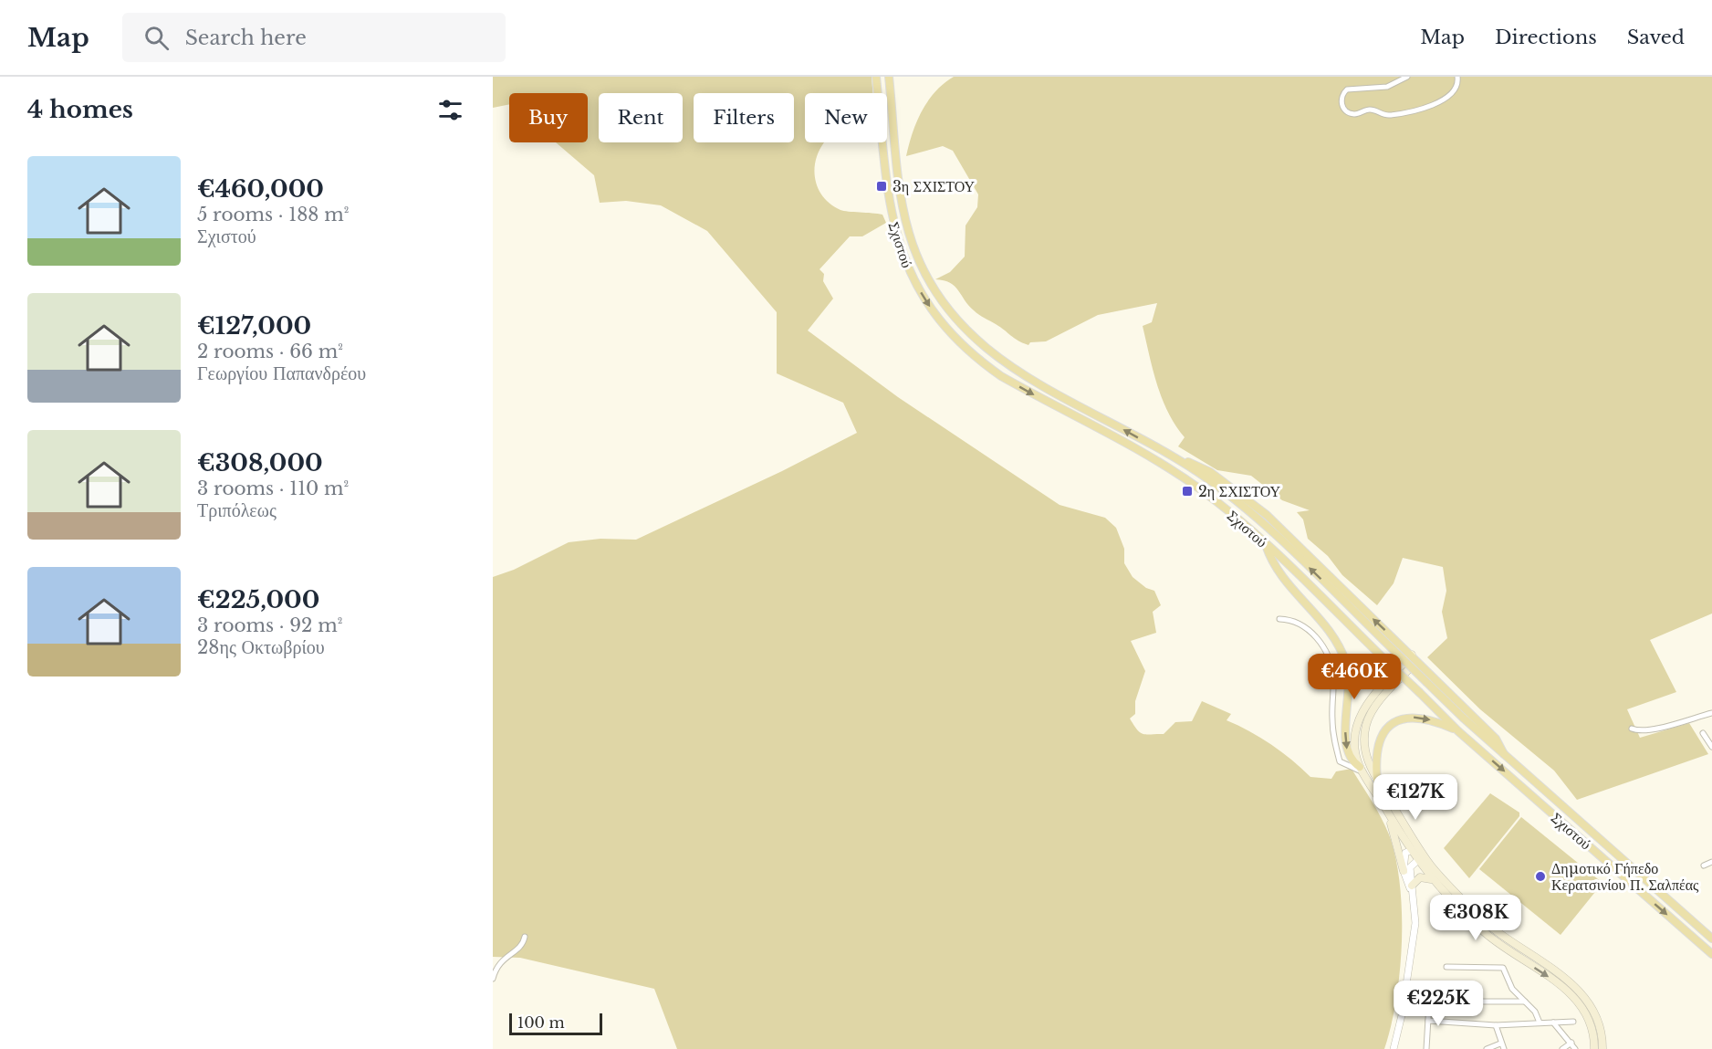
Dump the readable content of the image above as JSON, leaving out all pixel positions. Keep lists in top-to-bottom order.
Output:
{
  "streets": {
    "main road": ["Σχιστού"]
  },
  "places": {
    "transit": ["3η ΣΧΙΣΤΟΥ", "2η ΣΧΙΣΤΟΥ"],
    "other": ["Δημοτικό Γήπεδο Κερατσινίου Π. Σαλπέας"]
  },
  "scale_bar": "100 m",
  "page": {
    "header": "Map",
    "search": "Search here",
    "nav": ["Map", "Directions", "Saved"],
    "heading": "4 homes",
    "chip": [
      "Buy",
      "Rent",
      "Filters",
      "New"
    ],
    "list": [
      {
        "name": "€460,000",
        "note": "5 rooms · 188 m² · Σχιστού"
      },
      {
        "name": "€127,000",
        "note": "2 rooms · 66 m² · Γεωργίου Παπανδρέου"
      },
      {
        "name": "€308,000",
        "note": "3 rooms · 110 m² · Τριπόλεως"
      },
      {
        "name": "€225,000",
        "note": "3 rooms · 92 m² · 28ης Οκτωβρίου"
      }
    ],
    "price": [
      "€460K",
      "€127K",
      "€308K",
      "€225K"
    ],
    "scale": "100 m"
  }
}
